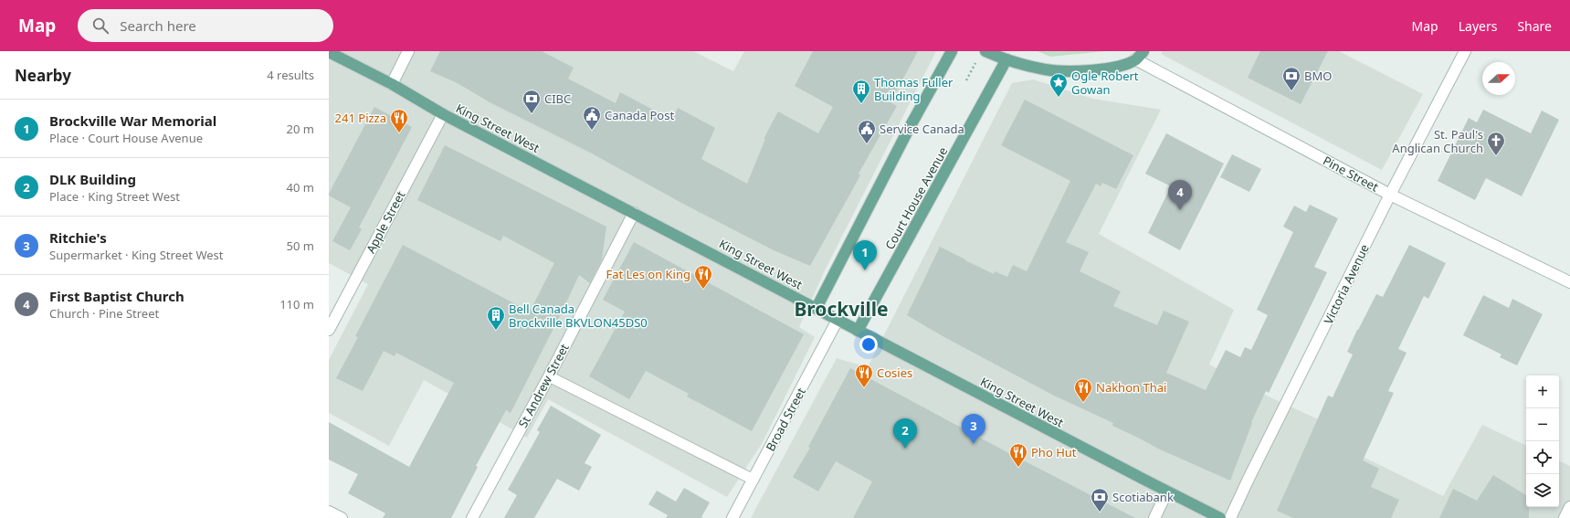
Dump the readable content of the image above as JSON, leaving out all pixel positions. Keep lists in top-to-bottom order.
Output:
{
  "streets": {
    "main road": ["King Street West", "Court House Avenue"],
    "street": [
      "Pine Street",
      "Apple Street",
      "Victoria Avenue",
      "St Andrew Street",
      "Broad Street"
    ]
  },
  "crossings": [
    ["King Street West", "Court House Avenue"],
    ["King Street West", "Apple Street"],
    ["King Street West", "St Andrew Street"],
    ["King Street West", "Broad Street"],
    ["Pine Street", "Victoria Avenue"]
  ],
  "districts": ["Brockville"],
  "places": {
    "bank": ["BMO", "CIBC", "Scotiabank"],
    "place": ["Ogle Robert Gowan"],
    "building": ["Thomas Fuller Building", "Bell Canada Brockville BKVLON45DS0"],
    "public building": ["Canada Post", "Service Canada"],
    "restaurant": [
      "241 Pizza",
      "Fat Les on King",
      "Cosies",
      "Nakhon Thai",
      "Pho Hut"
    ],
    "church": ["St. Paul's Anglican Church"]
  },
  "north": "right",
  "page": {
    "header": "Map",
    "search": "Search here",
    "nav": ["Map", "Layers", "Share"],
    "heading": ["Nearby", "4 results"],
    "list": [
      {
        "mark": "1",
        "name": "Brockville War Memorial",
        "note": "Place · Court House Avenue",
        "value": "20 m"
      },
      {
        "mark": "2",
        "name": "DLK Building",
        "note": "Place · King Street West",
        "value": "40 m"
      },
      {
        "mark": "3",
        "name": "Ritchie's",
        "note": "Supermarket · King Street West",
        "value": "50 m"
      },
      {
        "mark": "4",
        "name": "First Baptist Church",
        "note": "Church · Pine Street",
        "value": "110 m"
      }
    ],
    "pins": [
      "4",
      "1",
      "3",
      "2"
    ],
    "map_buttons": ["+", "−"]
  }
}
